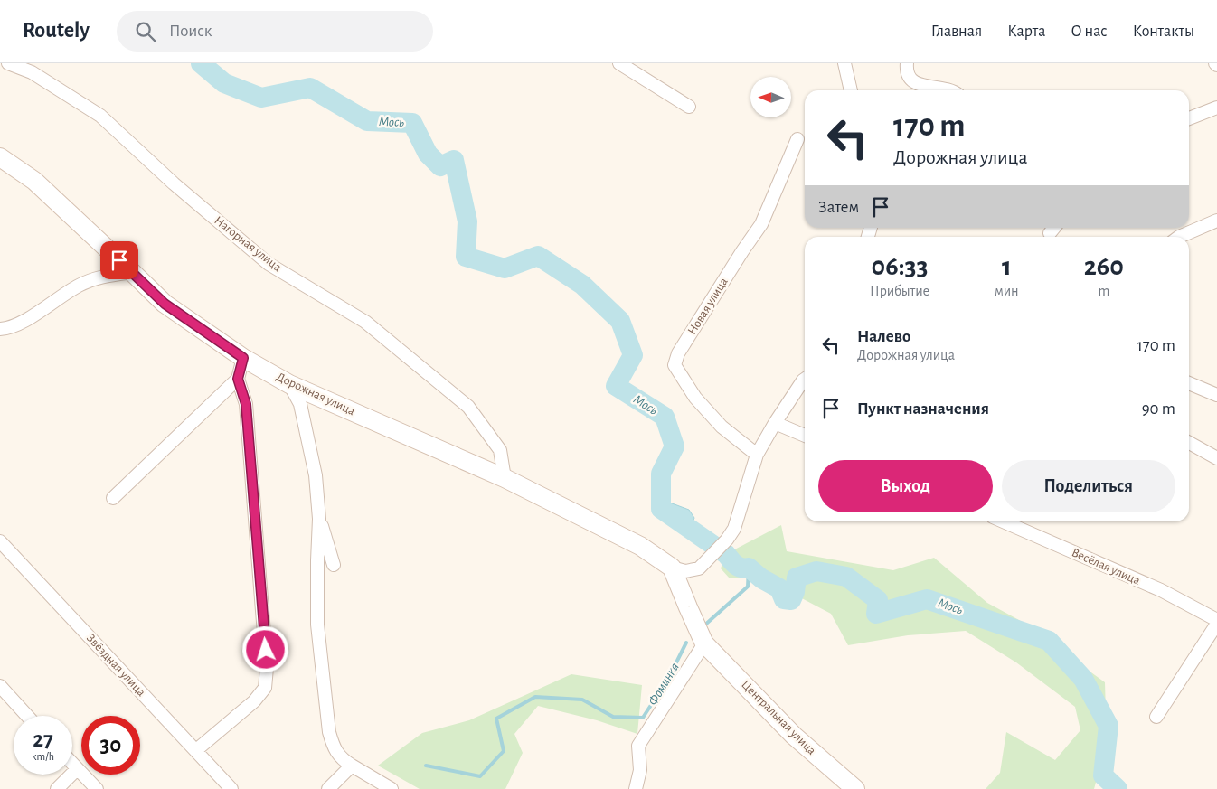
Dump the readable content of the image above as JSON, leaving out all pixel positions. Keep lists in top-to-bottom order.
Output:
{
  "streets": {
    "street": [
      "Нагорная улица",
      "Новая улица",
      "Дорожная улица",
      "Весёлая улица",
      "Звёздная улица",
      "Центральная улица"
    ]
  },
  "crossings": [
    ["Нагорная улица", "Дорожная улица"],
    ["Дорожная улица", "Центральная улица"]
  ],
  "water": ["Мось", "Фоминка"],
  "north": "left",
  "page": {
    "header": "Routely",
    "search": "Поиск",
    "nav": [
      "Главная",
      "Карта",
      "О нас",
      "Контакты"
    ],
    "turn": ["170 m", "Дорожная улица"],
    "then": "Затем",
    "eta": [
      "06:33",
      "Прибытие",
      "1",
      "мин",
      "260",
      "m"
    ],
    "list": [
      {
        "name": "Налево",
        "note": "Дорожная улица",
        "value": "170 m"
      },
      {
        "name": "Пункт назначения",
        "value": "90 m"
      }
    ],
    "buttons": ["Выход", "Поделиться"],
    "speed": "27 km/h",
    "limit": "30"
  }
}
